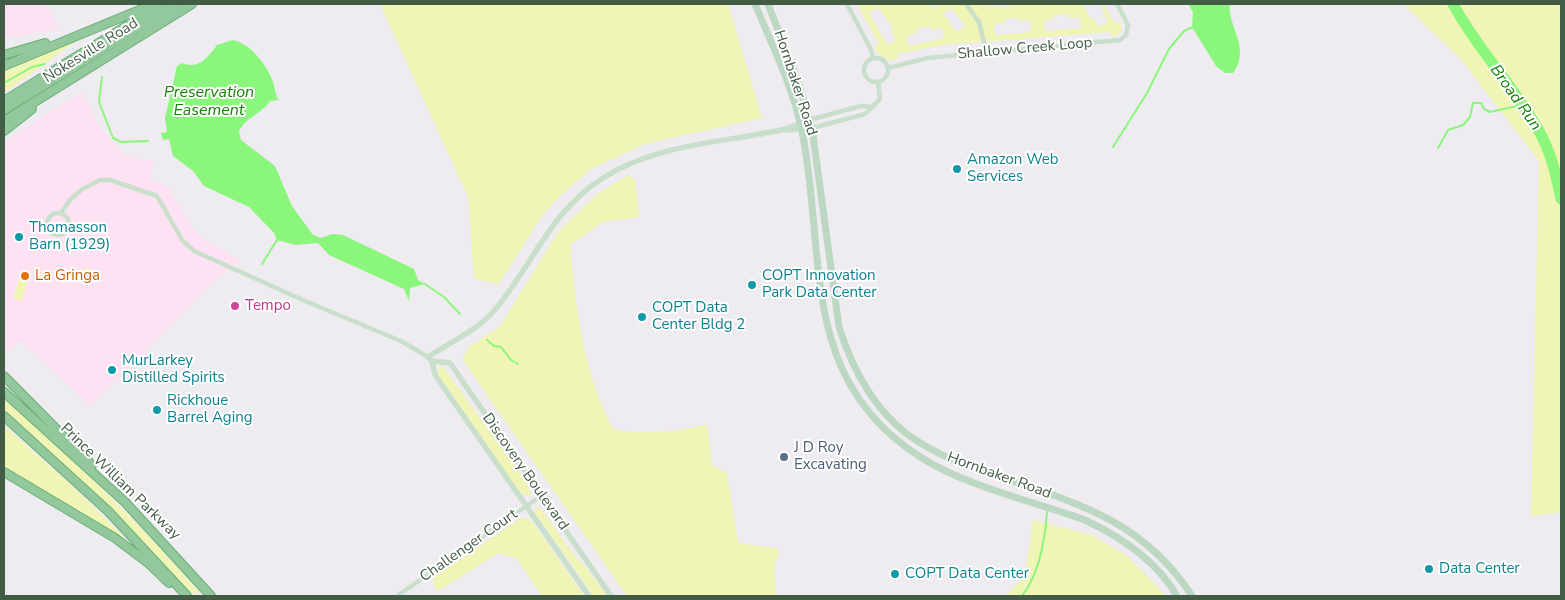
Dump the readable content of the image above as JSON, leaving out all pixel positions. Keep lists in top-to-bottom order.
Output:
{
  "streets": {
    "highway": ["Nokesville Road", "Prince William Parkway"],
    "main road": ["Hornbaker Road"],
    "street": ["Shallow Creek Loop", "Discovery Boulevard", "Challenger Court"]
  },
  "crossings": [
    ["Discovery Boulevard", "Challenger Court"]
  ],
  "water": ["Preservation Easement", "Broad Run"],
  "places": [
    "Amazon Web Services",
    "Thomasson Barn (1929)",
    "La Gringa",
    "COPT Innovation Park Data Center",
    "Tempo",
    "COPT Data Center Bldg 2",
    "MurLarkey Distilled Spirits",
    "Rickhoue Barrel Aging",
    "J D Roy Excavating",
    "Data Center",
    "COPT Data Center"
  ]
}
